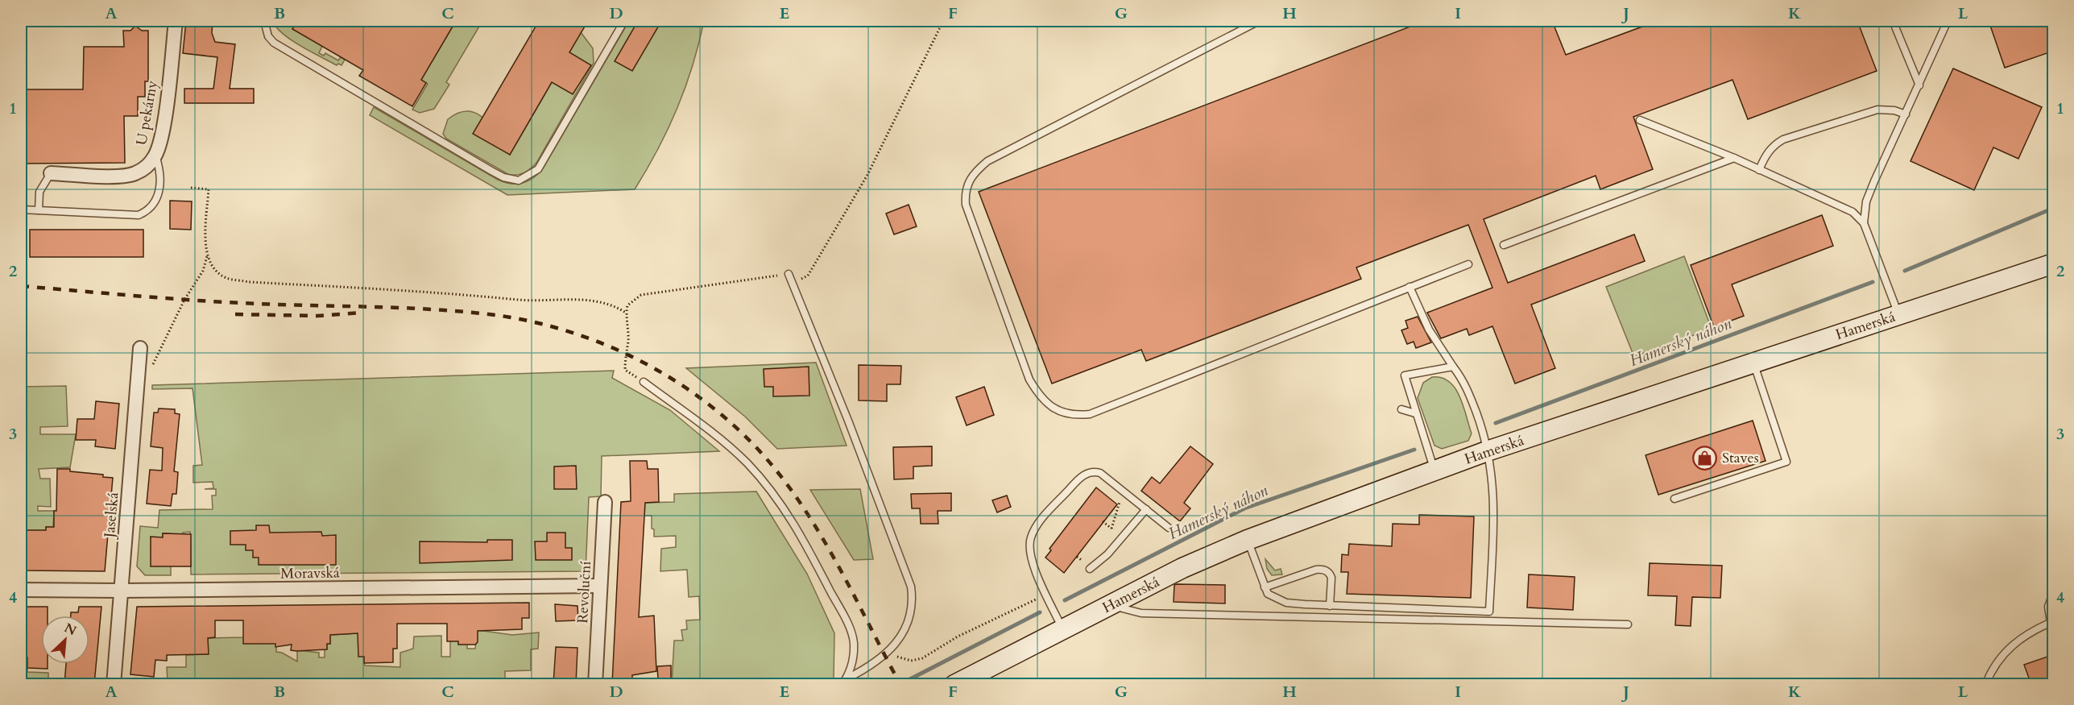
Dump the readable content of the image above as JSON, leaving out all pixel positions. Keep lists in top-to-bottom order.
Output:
{
  "streets": {
    "street": [
      "U pekárny",
      "Hamerská",
      "Jaselská",
      "Moravská",
      "Revoluční"
    ]
  },
  "crossings": [
    ["Jaselská", "Moravská"],
    ["Moravská", "Revoluční"]
  ],
  "water": ["Hamerský náhon"],
  "places": {
    "shop": ["Staves"]
  },
  "north": "top right",
  "grid": {
    "columns": [
      "A",
      "B",
      "C",
      "D",
      "E",
      "F",
      "G",
      "H",
      "I",
      "J",
      "K",
      "L"
    ],
    "rows": [
      "1",
      "2",
      "3",
      "4"
    ]
  }
}
